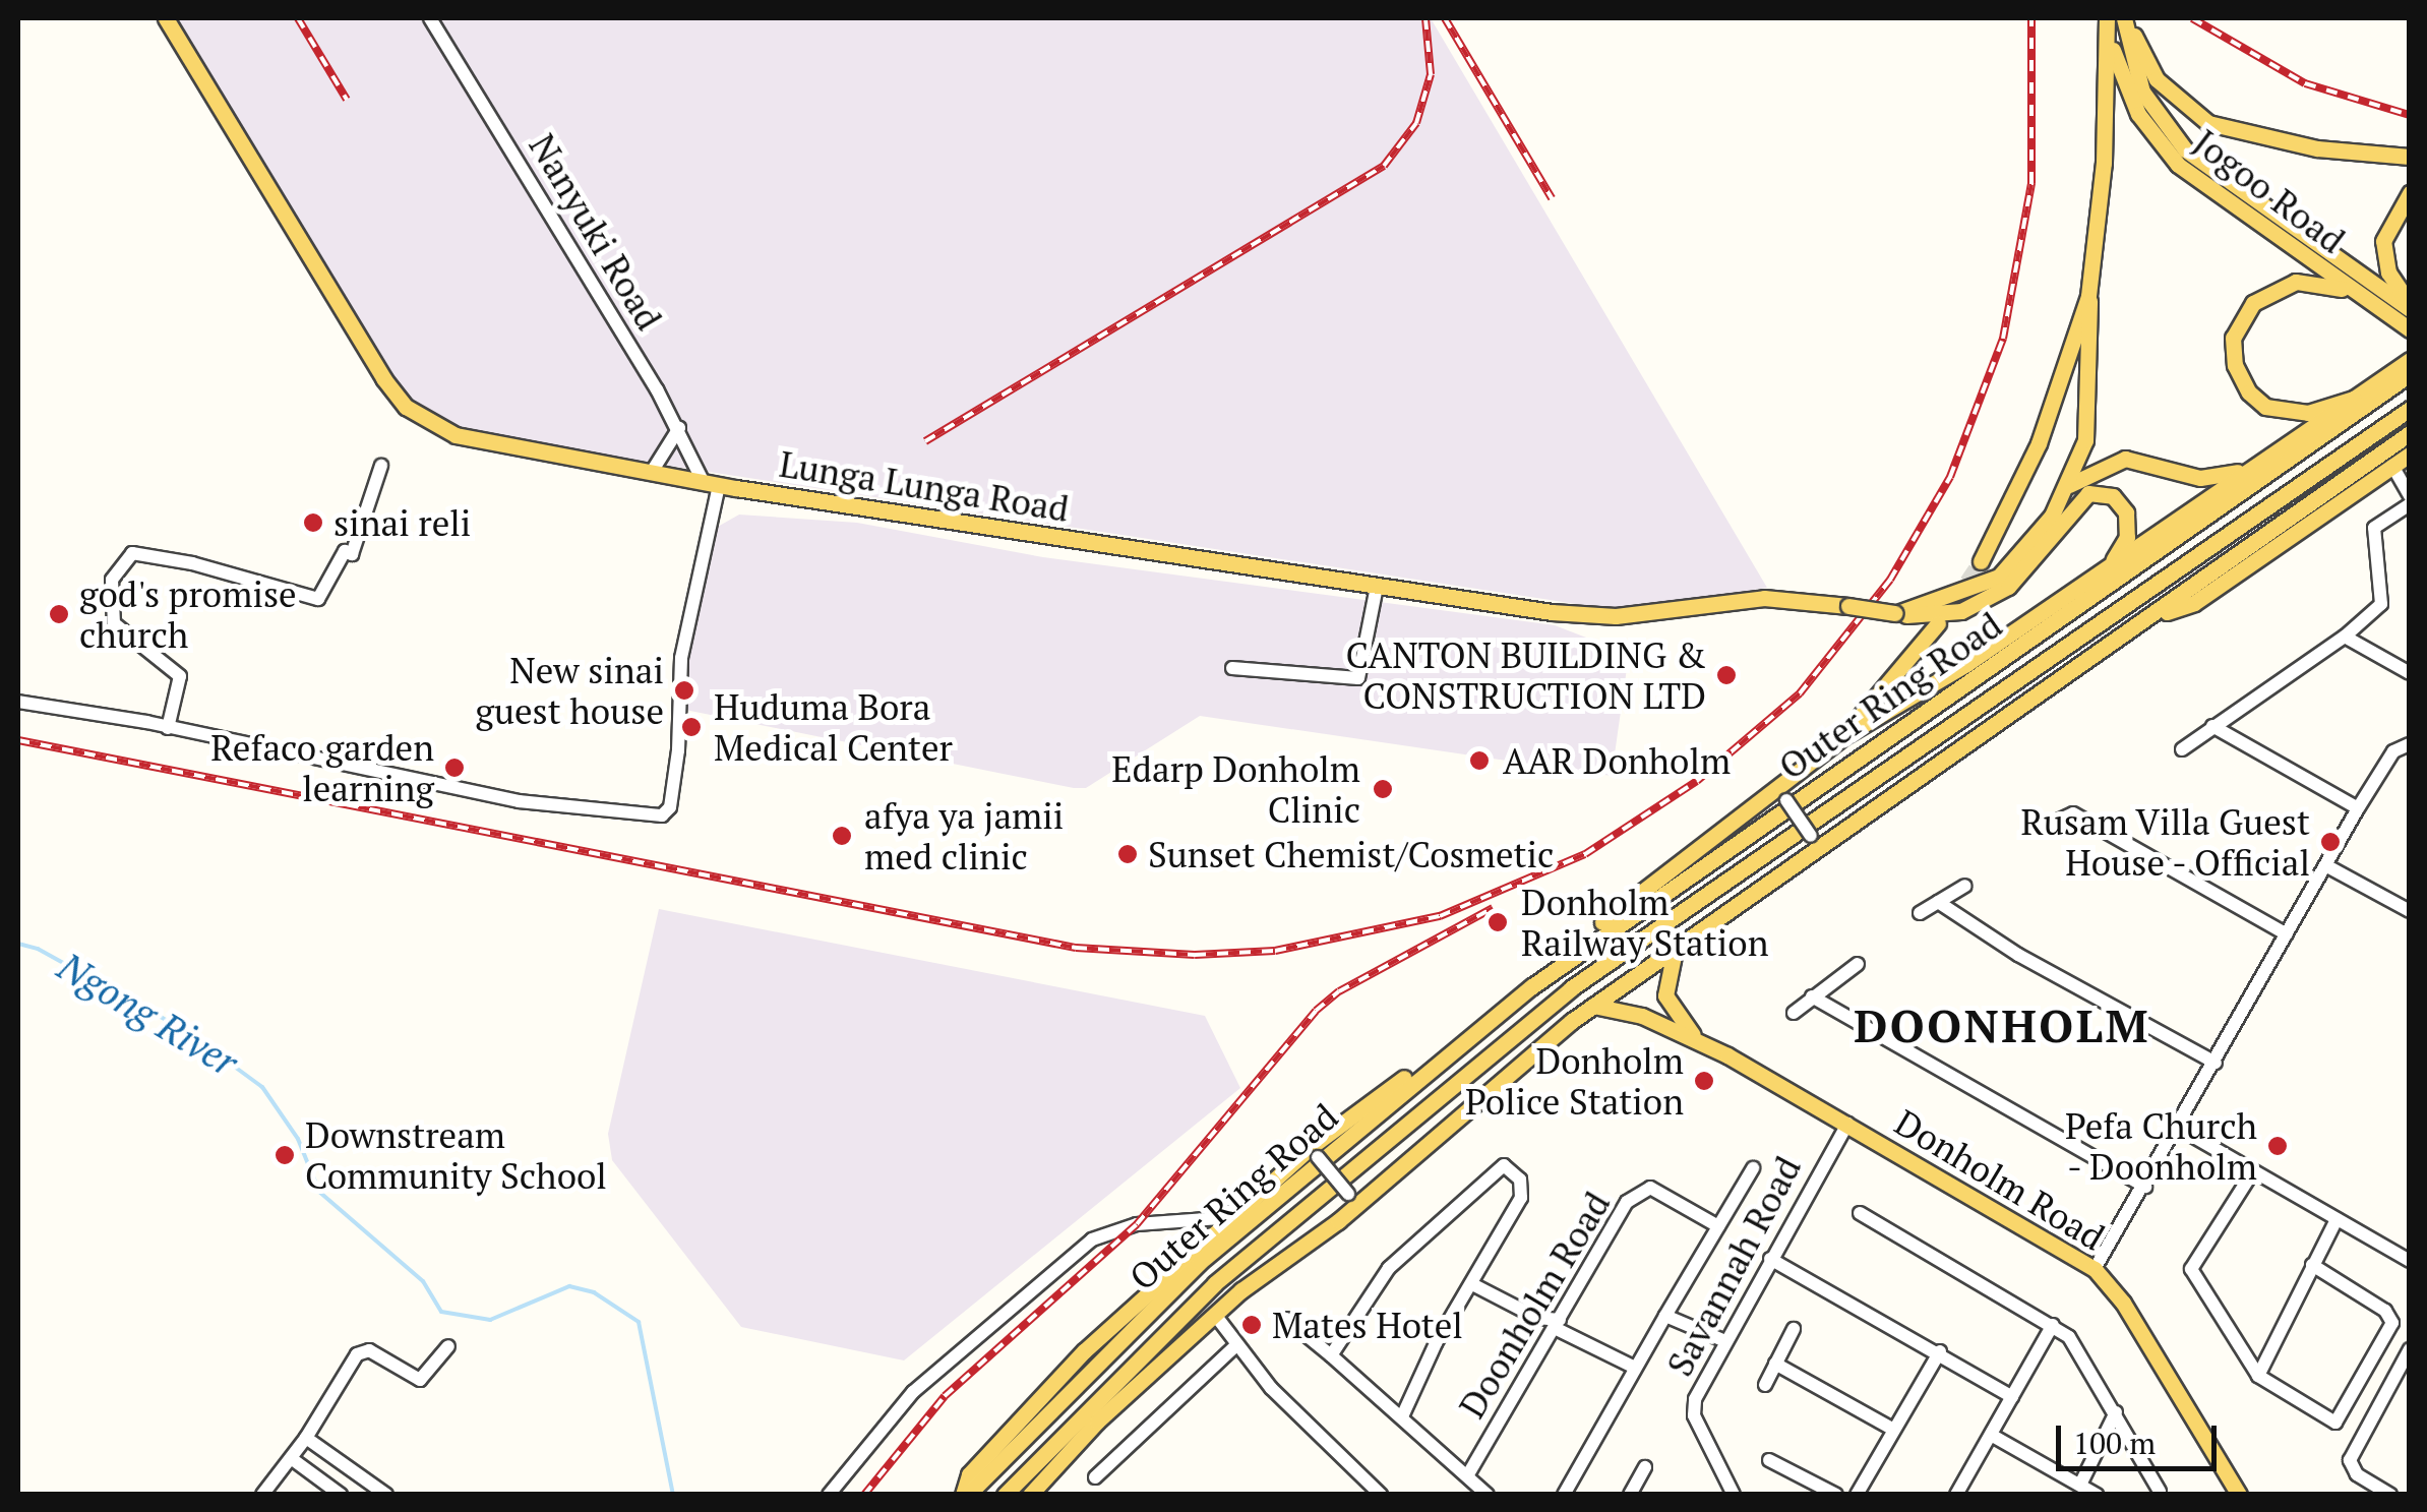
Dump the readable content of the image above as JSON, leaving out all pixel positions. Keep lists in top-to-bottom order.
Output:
{
  "streets": {
    "main road": [
      "Jogoo Road",
      "Lunga Lunga Road",
      "Outer Ring Road",
      "Donholm Road"
    ],
    "street": ["Nanyuki Road", "Savannah Road", "Doonholm Road"]
  },
  "crossings": [
    ["Nanyuki Road", "Lunga Lunga Road"],
    ["Lunga Lunga Road", "Outer Ring Road"],
    ["Donholm Road", "Savannah Road"]
  ],
  "districts": ["DOONHOLM"],
  "water": ["Ngong River"],
  "places": [
    "sinai reli",
    "god's promise church",
    "CANTON BUILDING & CONSTRUCTION LTD",
    "New sinai guest house",
    "Huduma Bora Medical Center",
    "AAR Donholm",
    "Refaco garden learning",
    "Edarp Donholm Clinic",
    "afya ya jamii med clinic",
    "Rusam Villa Guest House - Official",
    "Sunset Chemist/Cosmetic",
    "Donholm Railway Station",
    "Donholm Police Station",
    "Pefa Church - Doonholm",
    "Downstream Community School",
    "Mates Hotel"
  ],
  "scale_bar": "100 m"
}
